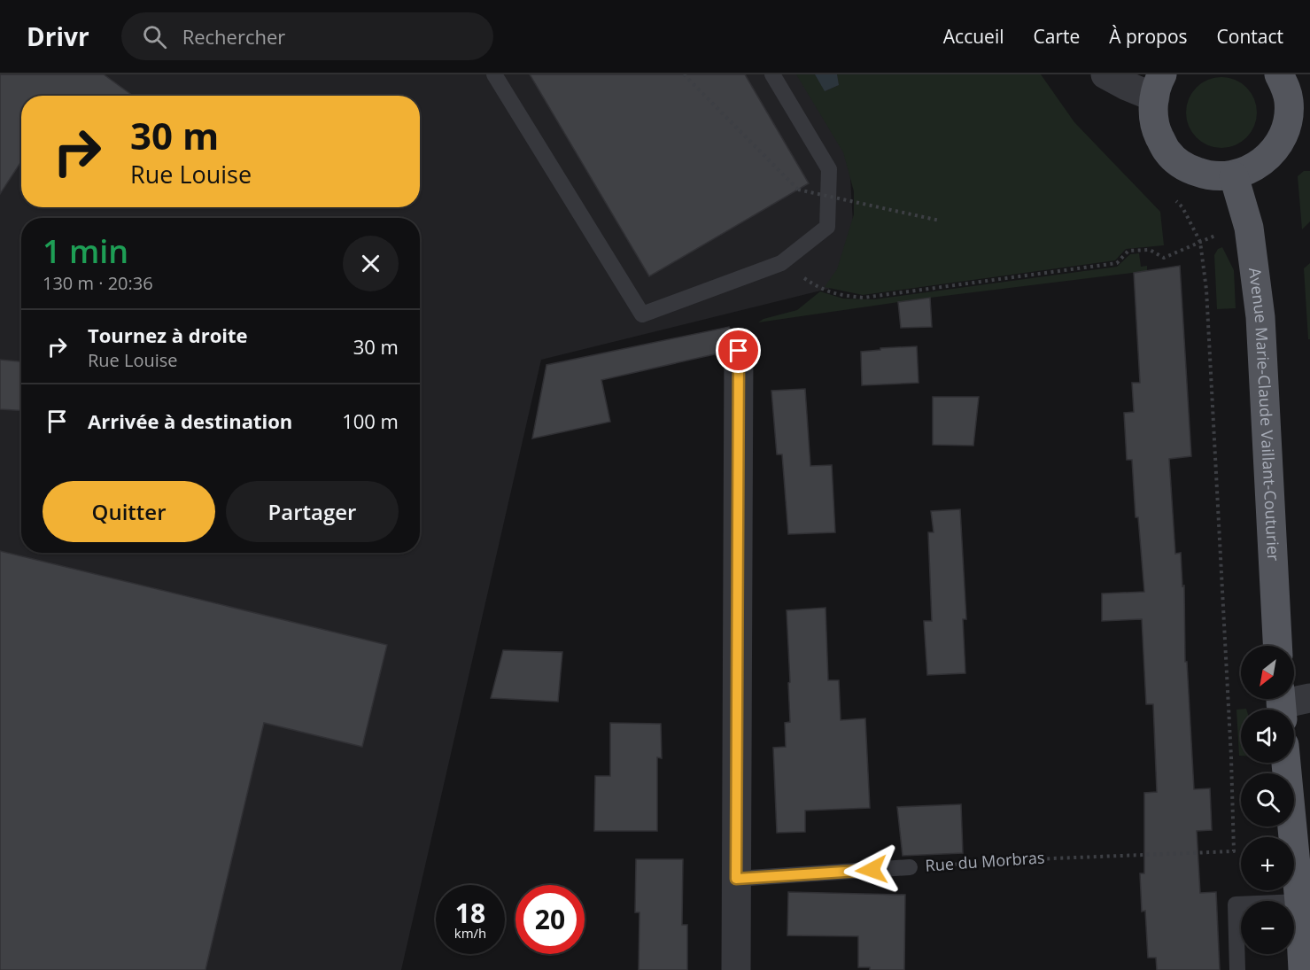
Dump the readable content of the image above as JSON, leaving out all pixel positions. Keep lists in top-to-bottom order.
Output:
{
  "streets": {
    "main road": ["Avenue Marie-Claude Vaillant-Couturier"],
    "lane": ["Rue du Morbras"]
  },
  "north": "bottom left",
  "page": {
    "header": "Drivr",
    "search": "Rechercher",
    "nav": [
      "Accueil",
      "Carte",
      "À propos",
      "Contact"
    ],
    "turn": ["30 m", "Rue Louise"],
    "heading": ["1 min", "130 m · 20:36"],
    "list": [
      {
        "name": "Tournez à droite",
        "note": "Rue Louise",
        "value": "30 m"
      },
      {
        "name": "Arrivée à destination",
        "value": "100 m"
      }
    ],
    "buttons": ["Quitter", "Partager"],
    "map_buttons": ["+", "−"],
    "speed": "18 km/h",
    "limit": "20"
  }
}
